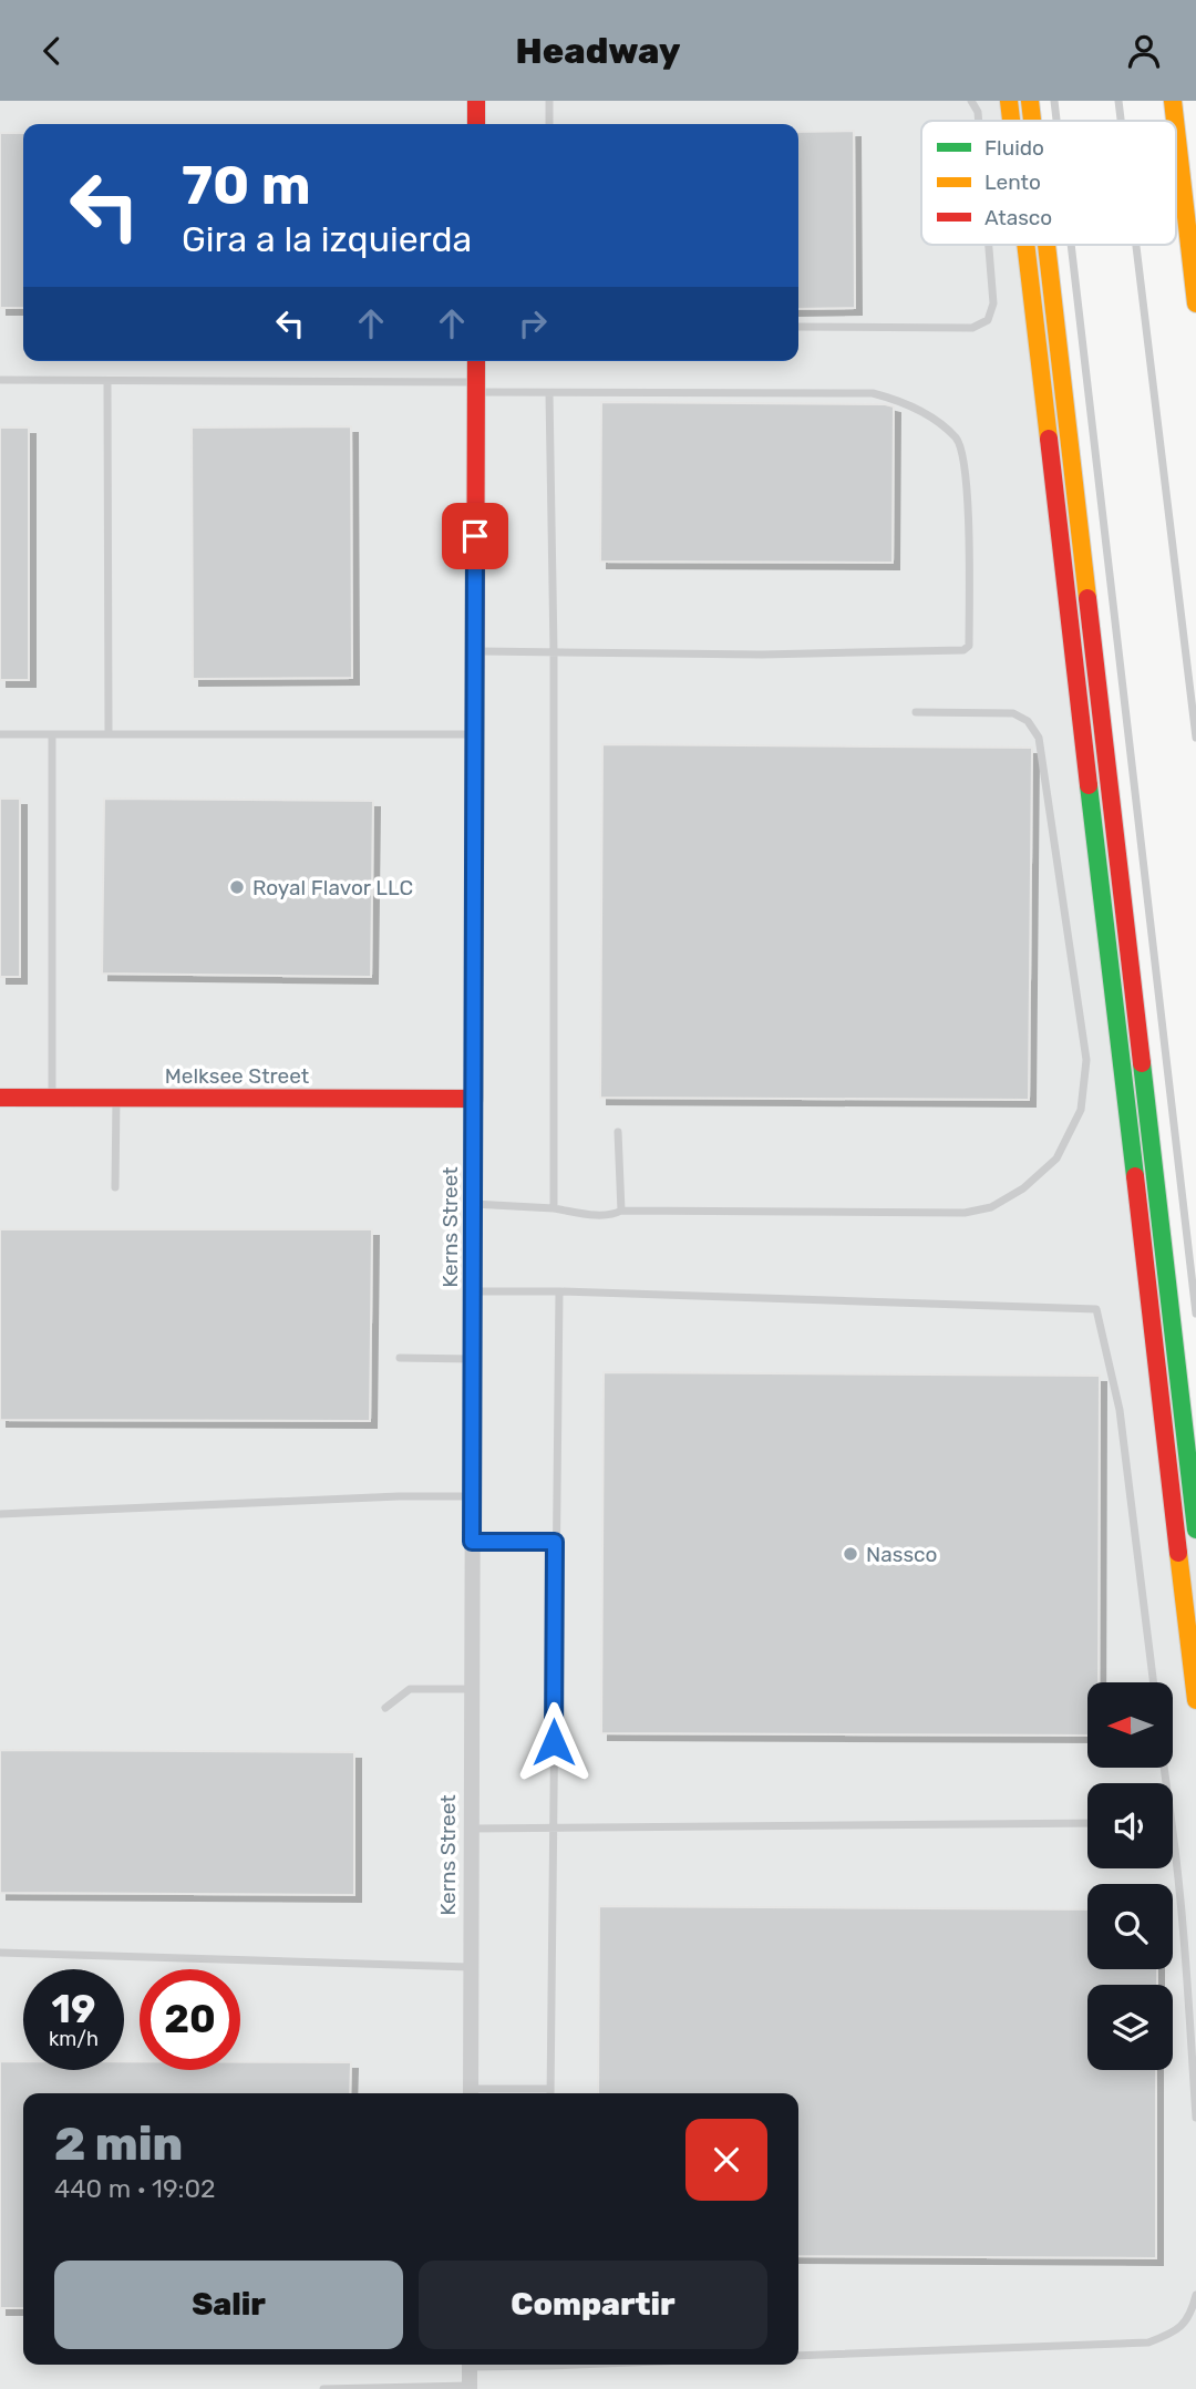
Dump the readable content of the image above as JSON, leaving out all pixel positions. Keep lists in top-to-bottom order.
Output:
{
  "streets": {
    "main road": ["Melksee Street", "Kerns Street"]
  },
  "crossings": [
    ["Melksee Street", "Kerns Street"]
  ],
  "places": ["Royal Flavor LLC", "Nassco"],
  "legend": ["Fluido", "Lento", "Atasco"],
  "north": "left",
  "page": {
    "header": "Headway",
    "turn": ["70 m", "Gira a la izquierda"],
    "speed": "19 km/h",
    "limit": "20",
    "heading": ["2 min", "440 m · 19:02"],
    "buttons": ["Salir", "Compartir"]
  }
}
